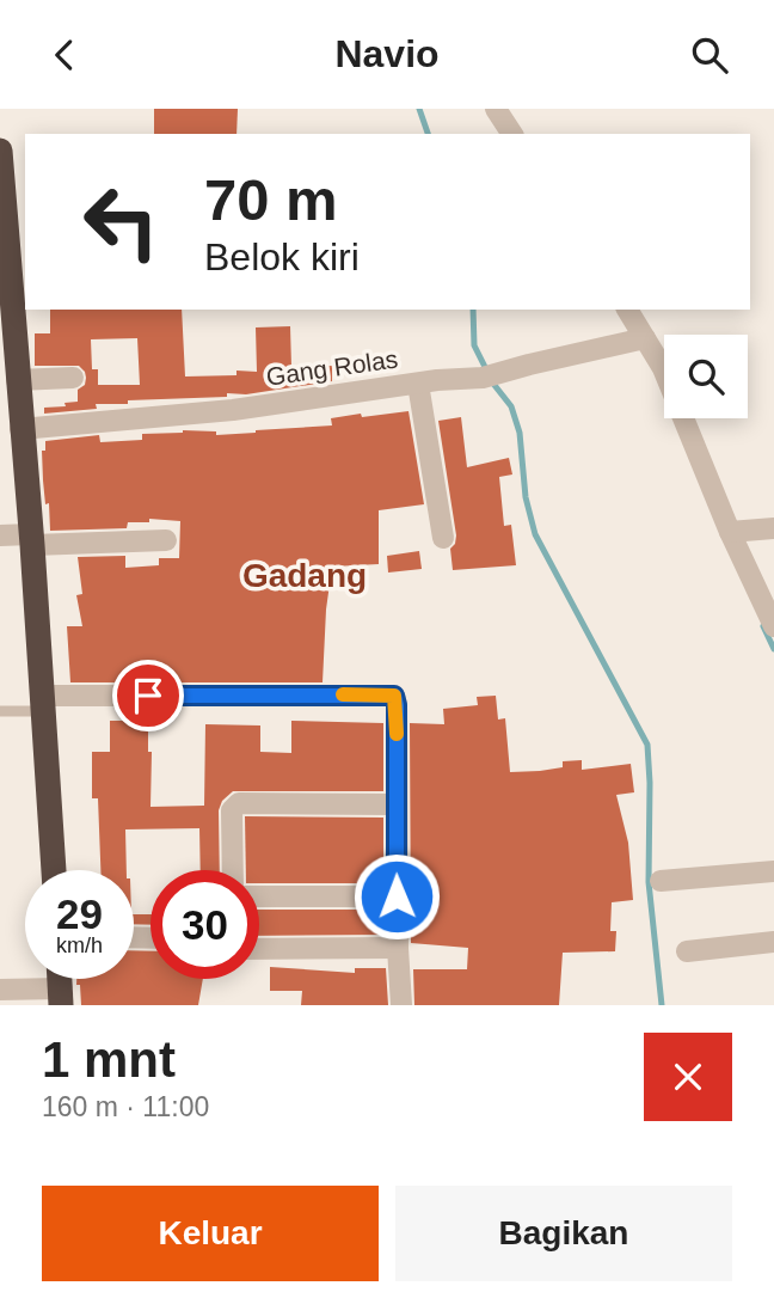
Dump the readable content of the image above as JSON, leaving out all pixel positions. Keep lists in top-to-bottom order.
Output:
{
  "streets": {
    "street": ["Gang Rolas"]
  },
  "districts": ["Gadang"],
  "page": {
    "header": "Navio",
    "turn": ["70 m", "Belok kiri"],
    "speed": "29 km/h",
    "limit": "30",
    "heading": ["1 mnt", "160 m · 11:00"],
    "buttons": ["Keluar", "Bagikan"]
  }
}
